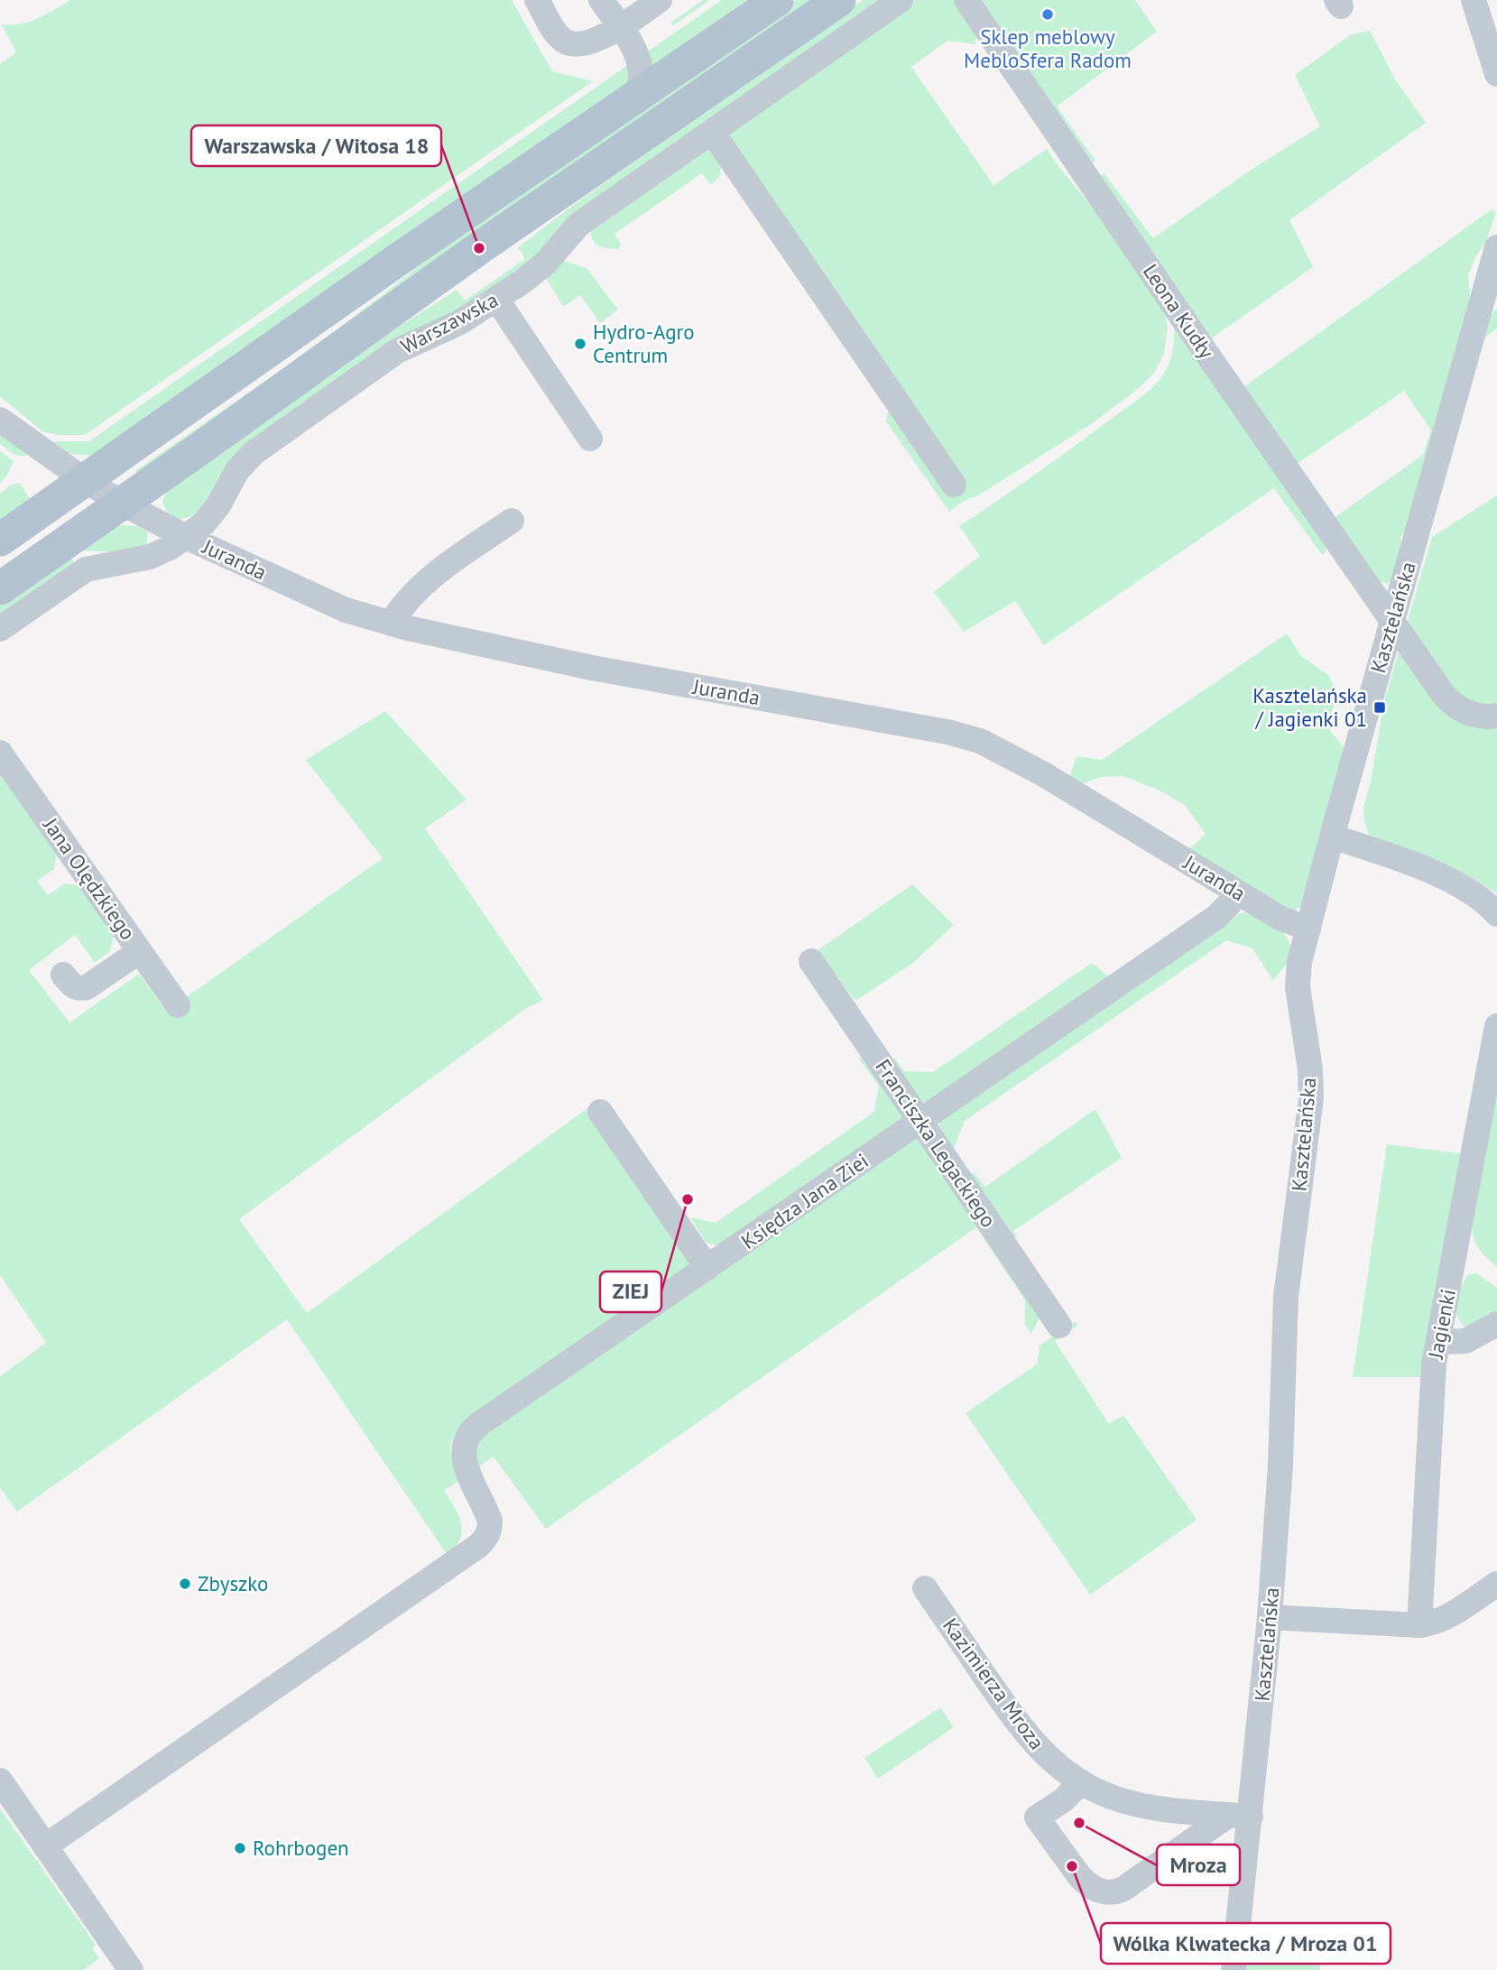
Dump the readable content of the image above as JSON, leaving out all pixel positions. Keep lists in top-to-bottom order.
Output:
{
  "streets": {
    "main road": ["Warszawska"],
    "street": [
      "Leona Kudły",
      "Juranda",
      "Kasztelańska",
      "Jana Olędzkiego",
      "Franciszka Legackiego",
      "Księdza Jana Ziei",
      "Jagienki",
      "Kazimierza Mroza"
    ]
  },
  "crossings": [
    ["Leona Kudły", "Kasztelańska"],
    ["Warszawska", "Juranda"],
    ["Juranda", "Kasztelańska"],
    ["Juranda", "Księdza Jana Ziei"],
    ["Kasztelańska", "Kazimierza Mroza"],
    ["Franciszka Legackiego", "Księdza Jana Ziei"]
  ],
  "places": {
    "other": [
      "Sklep meblowy MebloSfera Radom",
      "Warszawska / Witosa 18",
      "Hydro-Agro Centrum",
      "ZIEJ",
      "Zbyszko",
      "Mroza",
      "Rohrbogen",
      "Wólka Klwatecka / Mroza 01"
    ],
    "transit": ["Kasztelańska / Jagienki 01"]
  }
}
